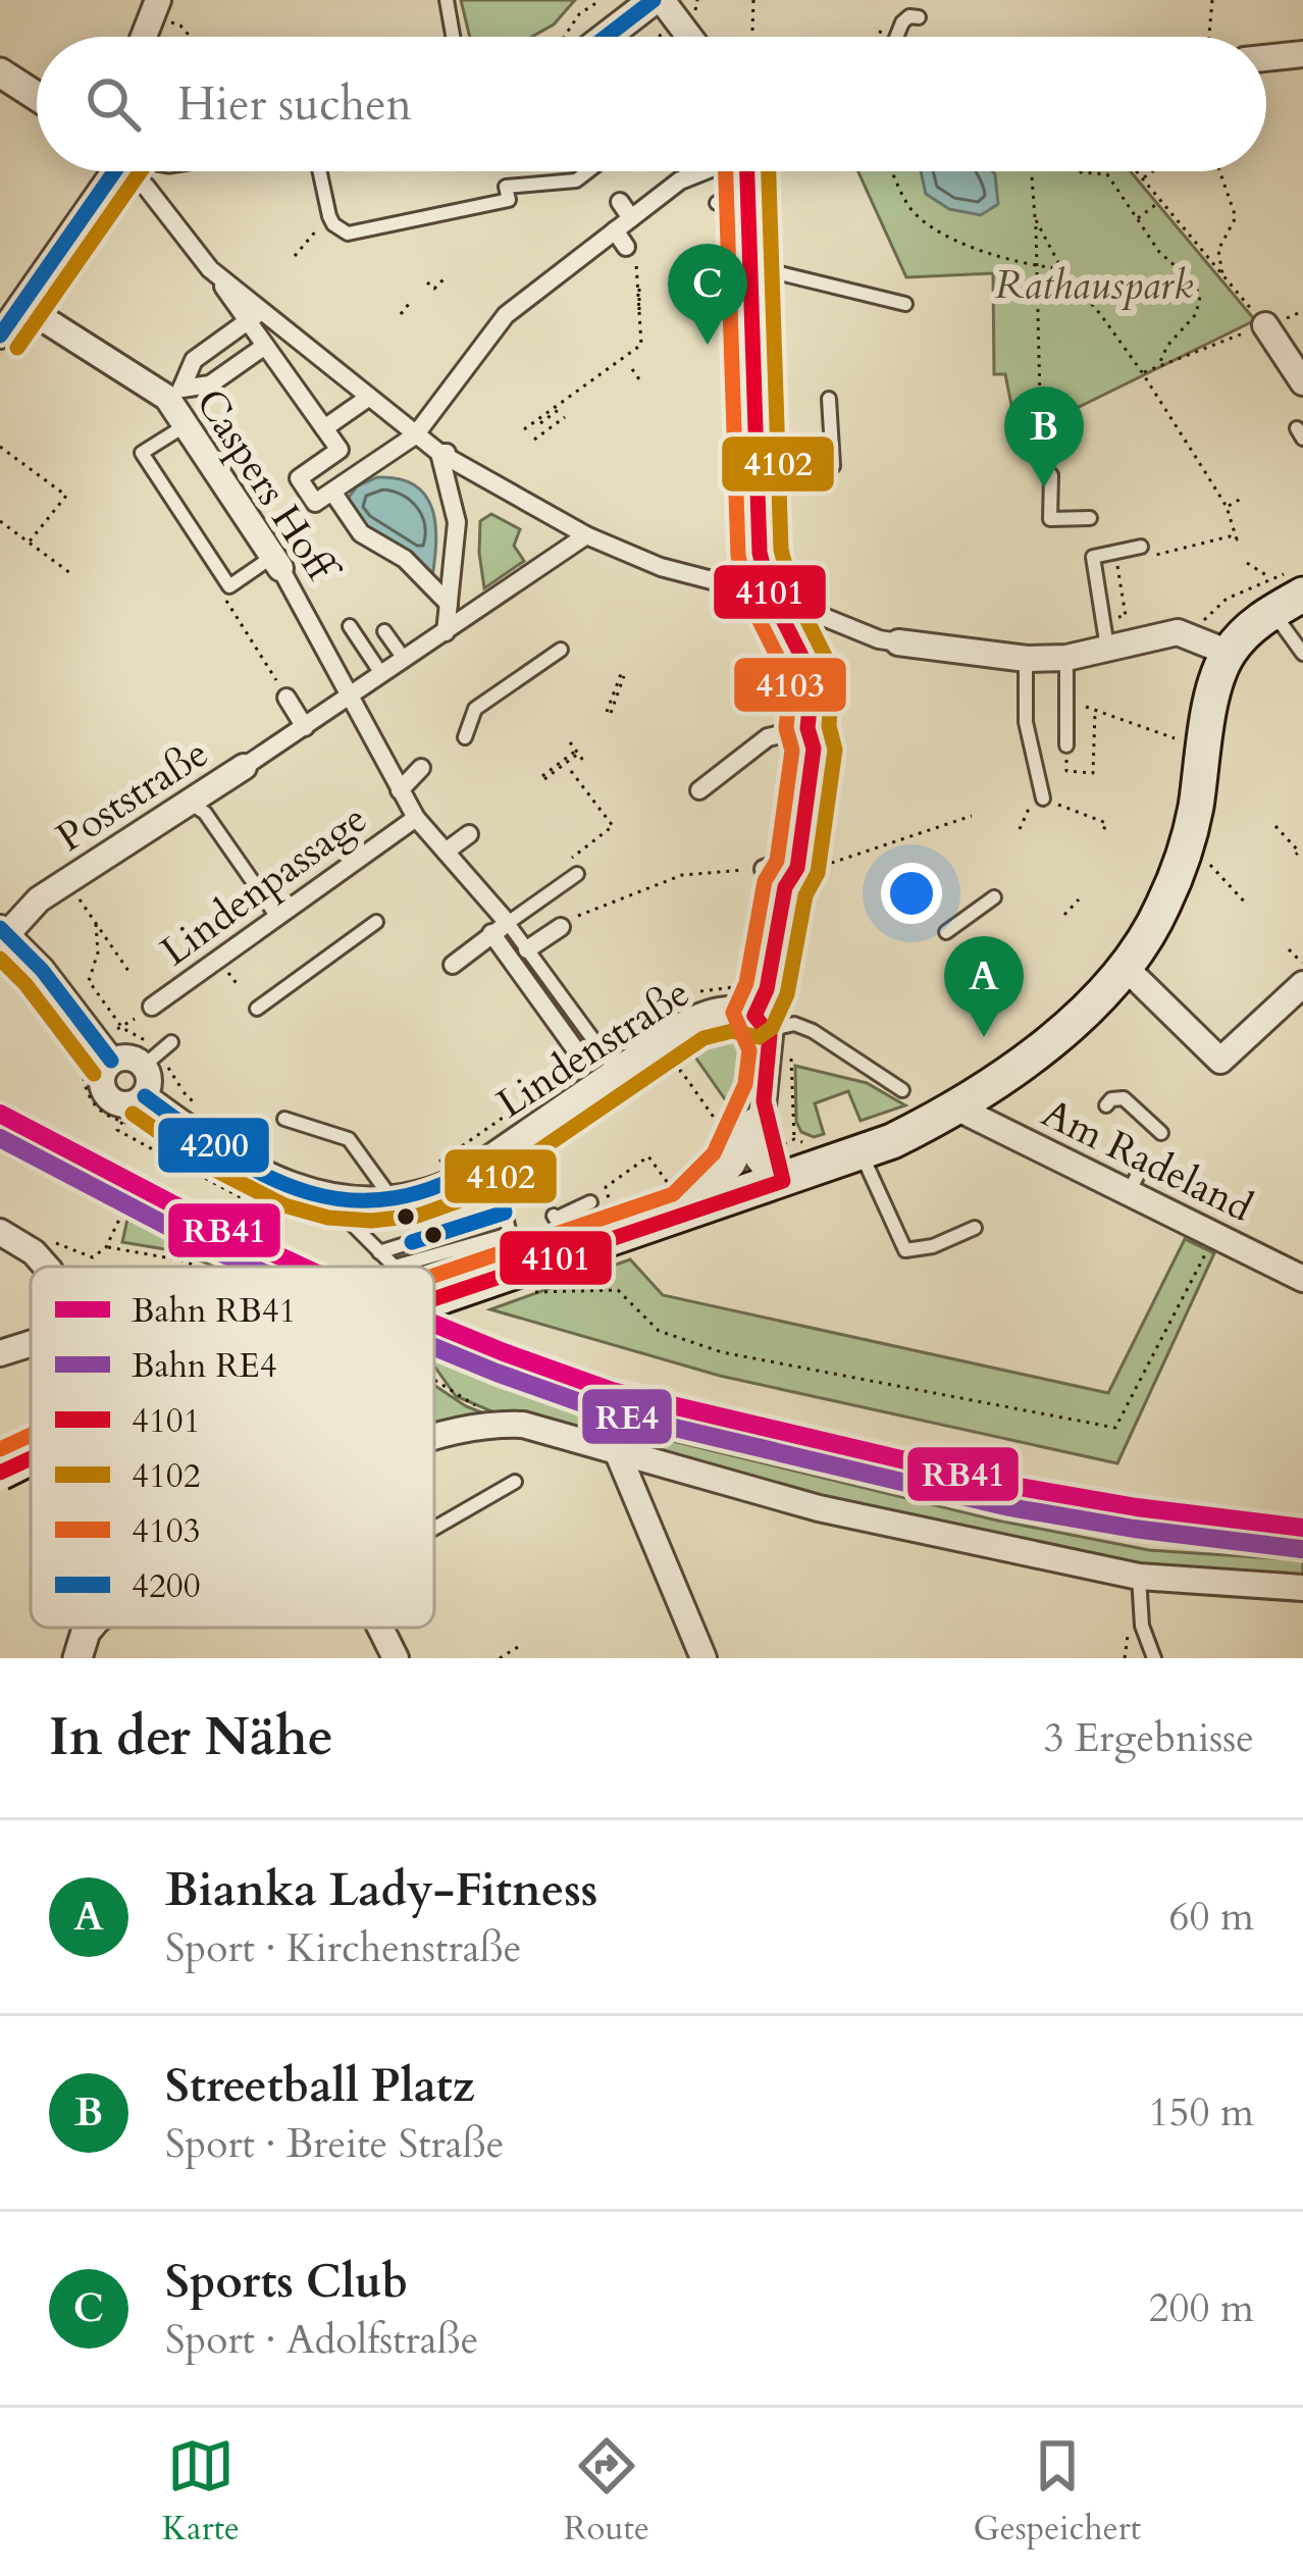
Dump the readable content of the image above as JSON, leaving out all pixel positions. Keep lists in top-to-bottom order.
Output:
{
  "streets": {
    "street": [
      "Caspers Hoff",
      "Poststraße",
      "Lindenpassage",
      "Lindenstraße",
      "Am Radeland"
    ]
  },
  "crossings": [
    ["Caspers Hoff", "Poststraße"],
    ["Caspers Hoff", "Lindenpassage"],
    ["Poststraße", "Lindenstraße"]
  ],
  "parks": ["Rathauspark"],
  "lines": [
    "transit line 4200",
    "transit line 4101",
    "transit line 4102",
    "transit line 4103",
    "rail line RB41",
    "rail line RE4"
  ],
  "legend": [
    "Bahn RB41",
    "Bahn RE4",
    "4101",
    "4102",
    "4103",
    "4200"
  ],
  "page": {
    "search": "Hier suchen",
    "pins": ["C", "B", "A"],
    "heading": ["In der Nähe", "3 Ergebnisse"],
    "list": [
      {
        "mark": "A",
        "name": "Bianka Lady-Fitness",
        "note": "Sport · Kirchenstraße",
        "value": "60 m"
      },
      {
        "mark": "B",
        "name": "Streetball Platz",
        "note": "Sport · Breite Straße",
        "value": "150 m"
      },
      {
        "mark": "C",
        "name": "Sports Club",
        "note": "Sport · Adolfstraße",
        "value": "200 m"
      }
    ],
    "nav": ["Karte", "Route", "Gespeichert"]
  }
}
